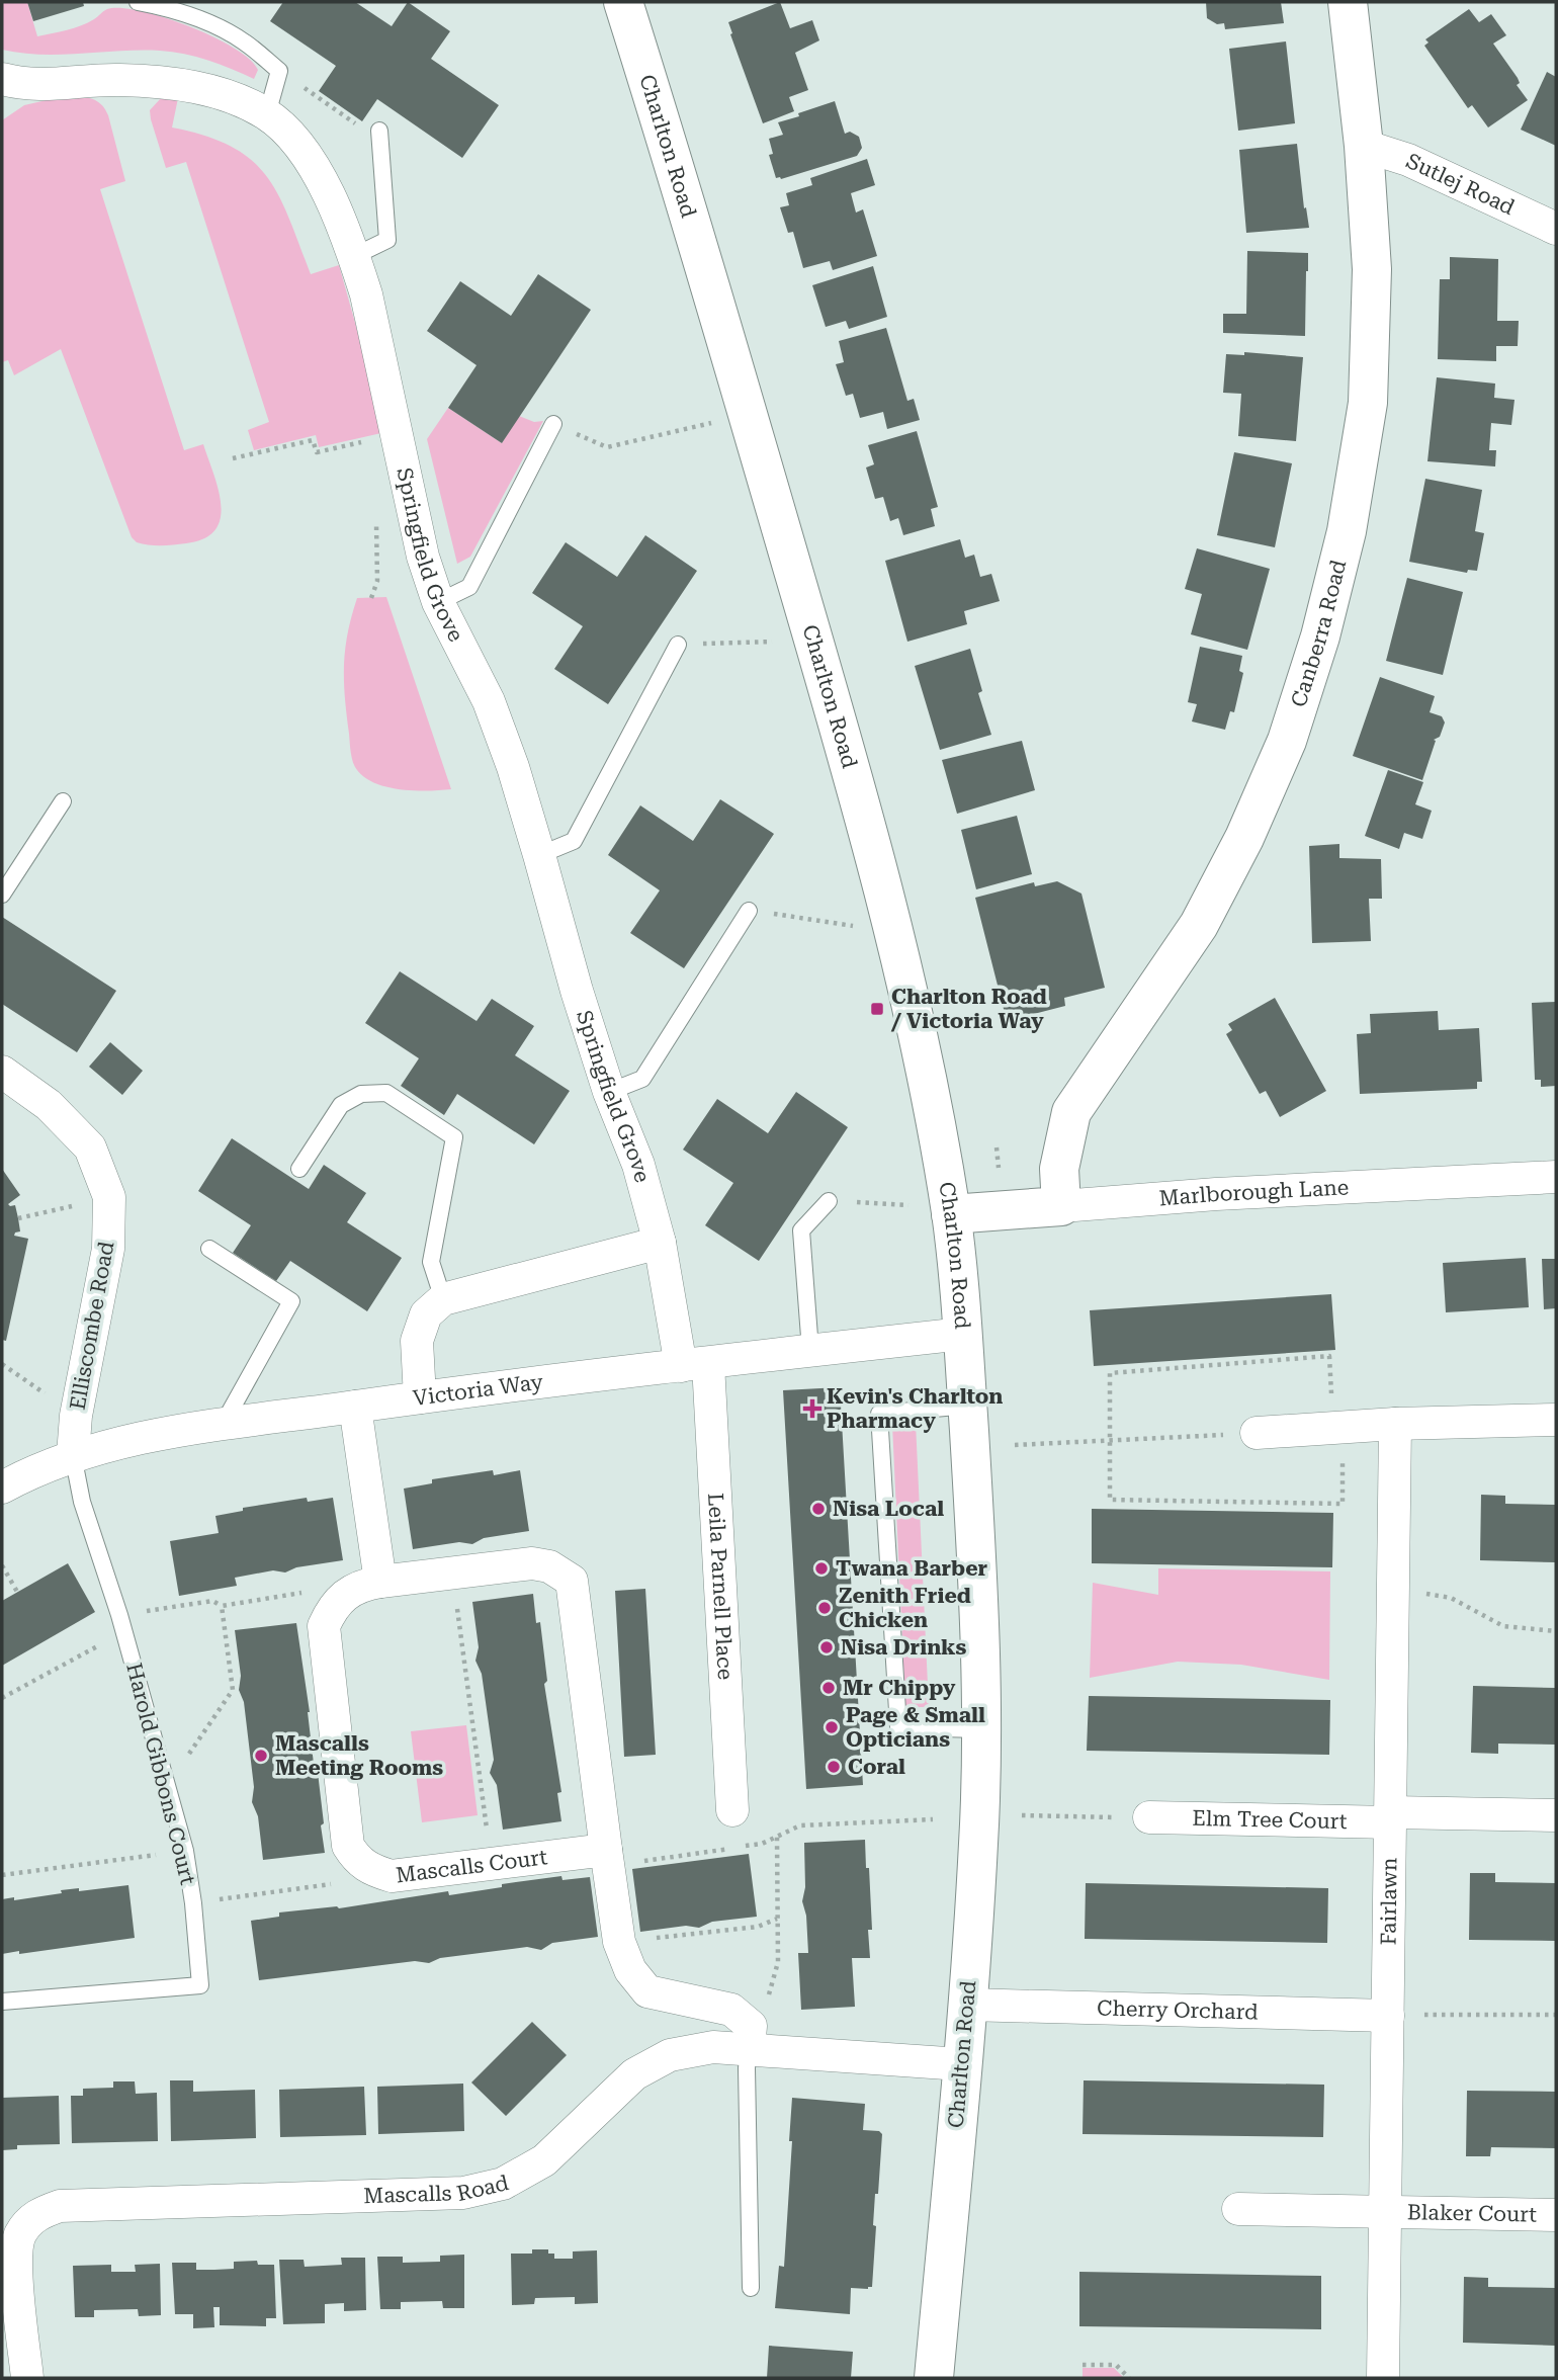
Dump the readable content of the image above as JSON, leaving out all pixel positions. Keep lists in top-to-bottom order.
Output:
{
  "streets": {
    "main road": ["Charlton Road", "Canberra Road", "Marlborough Lane"],
    "street": [
      "Sutlej Road",
      "Springfield Grove",
      "Elliscombe Road",
      "Victoria Way",
      "Leila Parnell Place",
      "Elm Tree Court",
      "Mascalls Court",
      "Fairlawn",
      "Cherry Orchard",
      "Mascalls Road",
      "Blaker Court"
    ],
    "lane": ["Harold Gibbons Court"]
  },
  "crossings": [
    ["Charlton Road", "Marlborough Lane"],
    ["Charlton Road", "Victoria Way"],
    ["Charlton Road", "Cherry Orchard"],
    ["Charlton Road", "Mascalls Road"],
    ["Sutlej Road", "Canberra Road"],
    ["Springfield Grove", "Victoria Way"],
    ["Springfield Grove", "Leila Parnell Place"],
    ["Canberra Road", "Marlborough Lane"],
    ["Elliscombe Road", "Victoria Way"],
    ["Elliscombe Road", "Harold Gibbons Court"],
    ["Victoria Way", "Leila Parnell Place"],
    ["Victoria Way", "Harold Gibbons Court"],
    ["Elm Tree Court", "Fairlawn"],
    ["Fairlawn", "Cherry Orchard"],
    ["Fairlawn", "Blaker Court"]
  ],
  "places": {
    "transit": ["Charlton Road / Victoria Way"],
    "health": ["Kevin's Charlton Pharmacy"],
    "other": [
      "Nisa Local",
      "Twana Barber",
      "Zenith Fried Chicken",
      "Nisa Drinks",
      "Mr Chippy",
      "Page & Small Opticians",
      "Mascalls Meeting Rooms",
      "Coral"
    ]
  }
}
